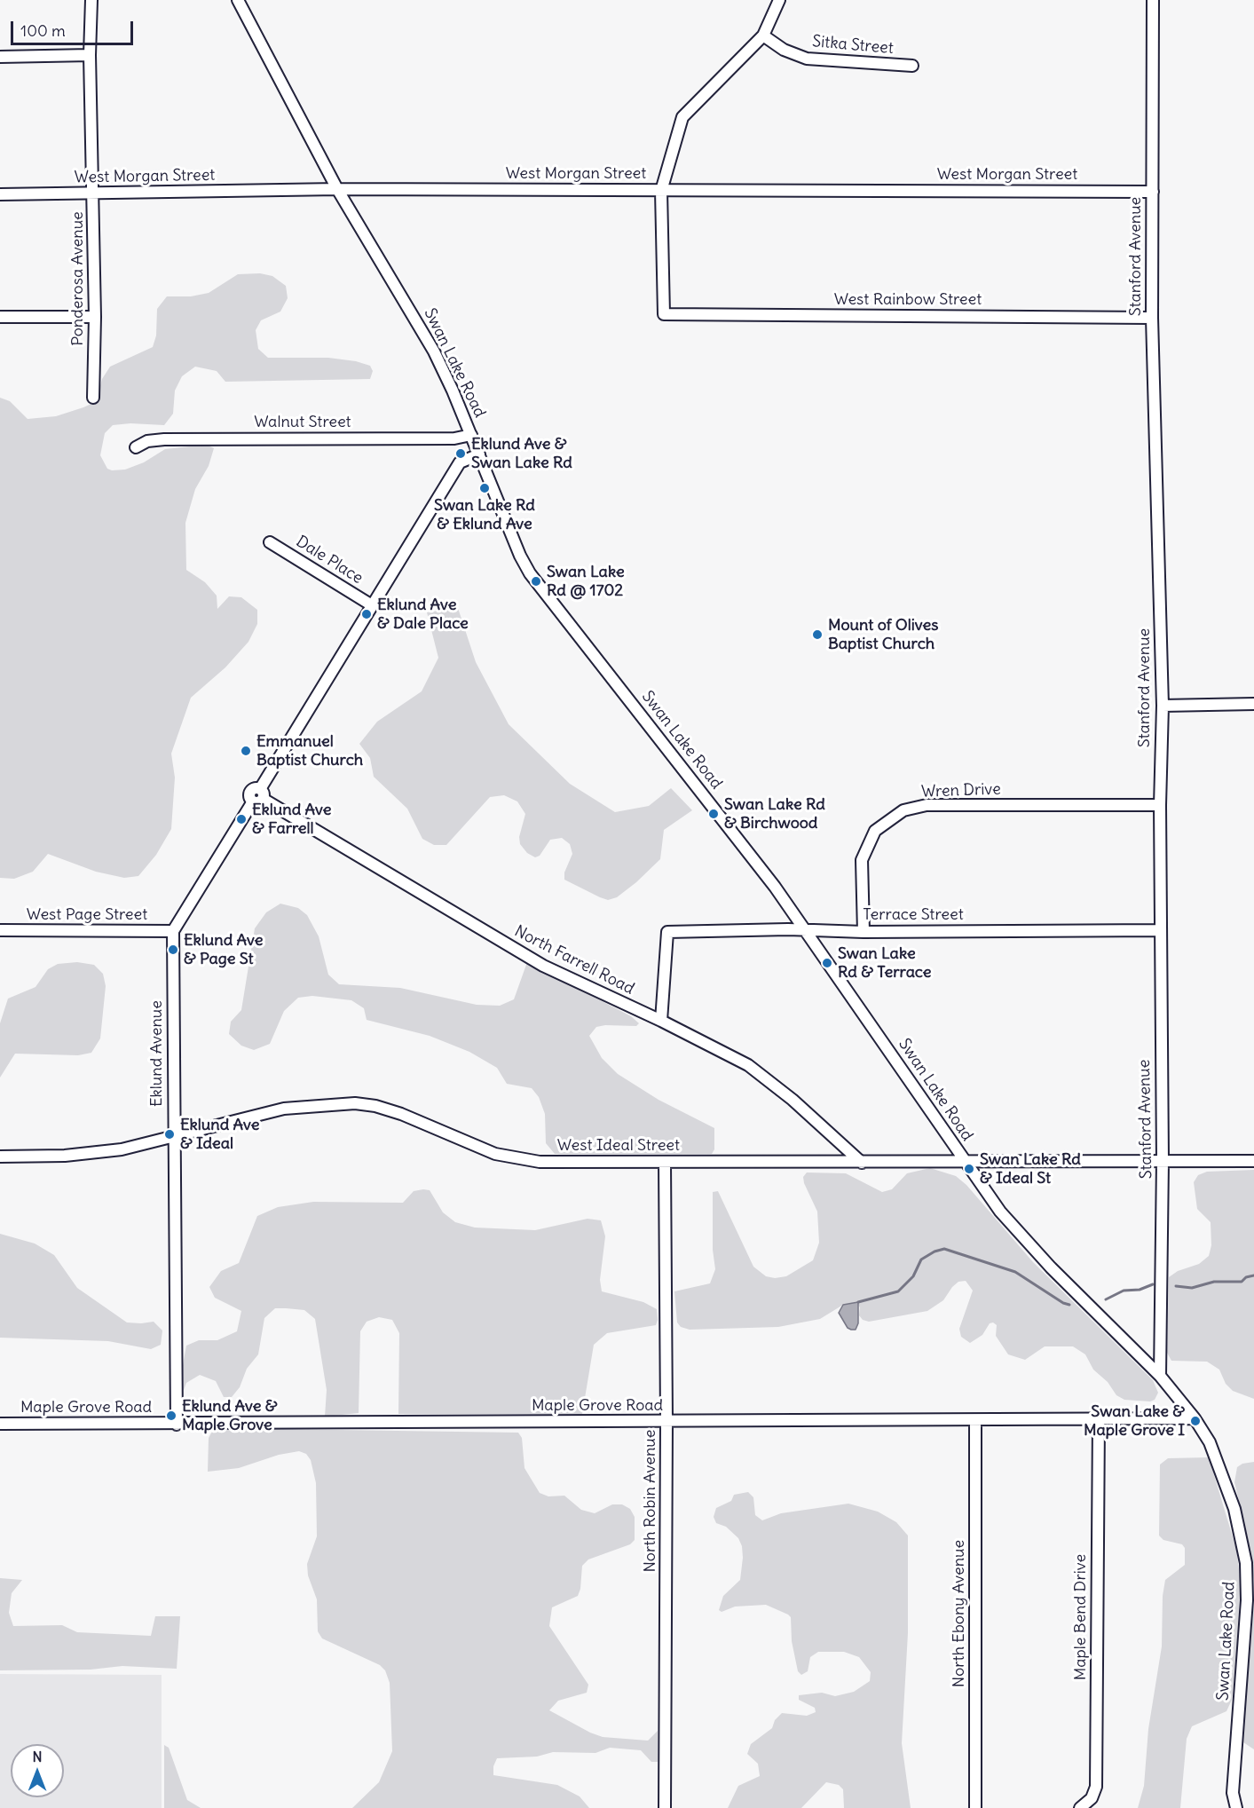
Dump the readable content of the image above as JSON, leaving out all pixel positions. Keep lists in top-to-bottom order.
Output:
{
  "streets": {
    "street": [
      "Sitka Street",
      "West Morgan Street",
      "Stanford Avenue",
      "Ponderosa Avenue",
      "West Rainbow Street",
      "Swan Lake Road",
      "Walnut Street",
      "Dale Place",
      "Wren Drive",
      "West Page Street",
      "Terrace Street",
      "North Farrell Road",
      "Eklund Avenue",
      "West Ideal Street",
      "Maple Grove Road",
      "North Robin Avenue",
      "North Ebony Avenue",
      "Maple Bend Drive"
    ]
  },
  "crossings": [
    ["West Morgan Street", "Stanford Avenue"],
    ["West Morgan Street", "Ponderosa Avenue"],
    ["West Morgan Street", "West Rainbow Street"],
    ["West Morgan Street", "Swan Lake Road"],
    ["Stanford Avenue", "West Rainbow Street"],
    ["Stanford Avenue", "Swan Lake Road"],
    ["Stanford Avenue", "Wren Drive"],
    ["Stanford Avenue", "Terrace Street"],
    ["Stanford Avenue", "West Ideal Street"],
    ["Swan Lake Road", "Walnut Street"],
    ["Swan Lake Road", "Terrace Street"],
    ["Swan Lake Road", "West Ideal Street"],
    ["Swan Lake Road", "Maple Grove Road"],
    ["Wren Drive", "Terrace Street"],
    ["West Page Street", "Eklund Avenue"],
    ["Terrace Street", "North Farrell Road"],
    ["North Farrell Road", "West Ideal Street"],
    ["Eklund Avenue", "West Ideal Street"],
    ["Eklund Avenue", "Maple Grove Road"],
    ["West Ideal Street", "North Robin Avenue"],
    ["Maple Grove Road", "North Robin Avenue"],
    ["Maple Grove Road", "North Ebony Avenue"],
    ["Maple Grove Road", "Maple Bend Drive"]
  ],
  "places": [
    "Eklund Ave & Swan Lake Rd",
    "Swan Lake Rd & Eklund Ave",
    "Swan Lake Rd @ 1702",
    "Eklund Ave & Dale Place",
    "Mount of Olives Baptist Church",
    "Emmanuel Baptist Church",
    "Swan Lake Rd & Birchwood",
    "Eklund Ave & Farrell",
    "Eklund Ave & Page St",
    "Swan Lake Rd & Terrace",
    "Eklund Ave & Ideal",
    "Swan Lake Rd & Ideal St",
    "Eklund Ave & Maple Grove",
    "Swan Lake & Maple Grove I"
  ],
  "scale_bar": "100 m",
  "north": "top"
}
